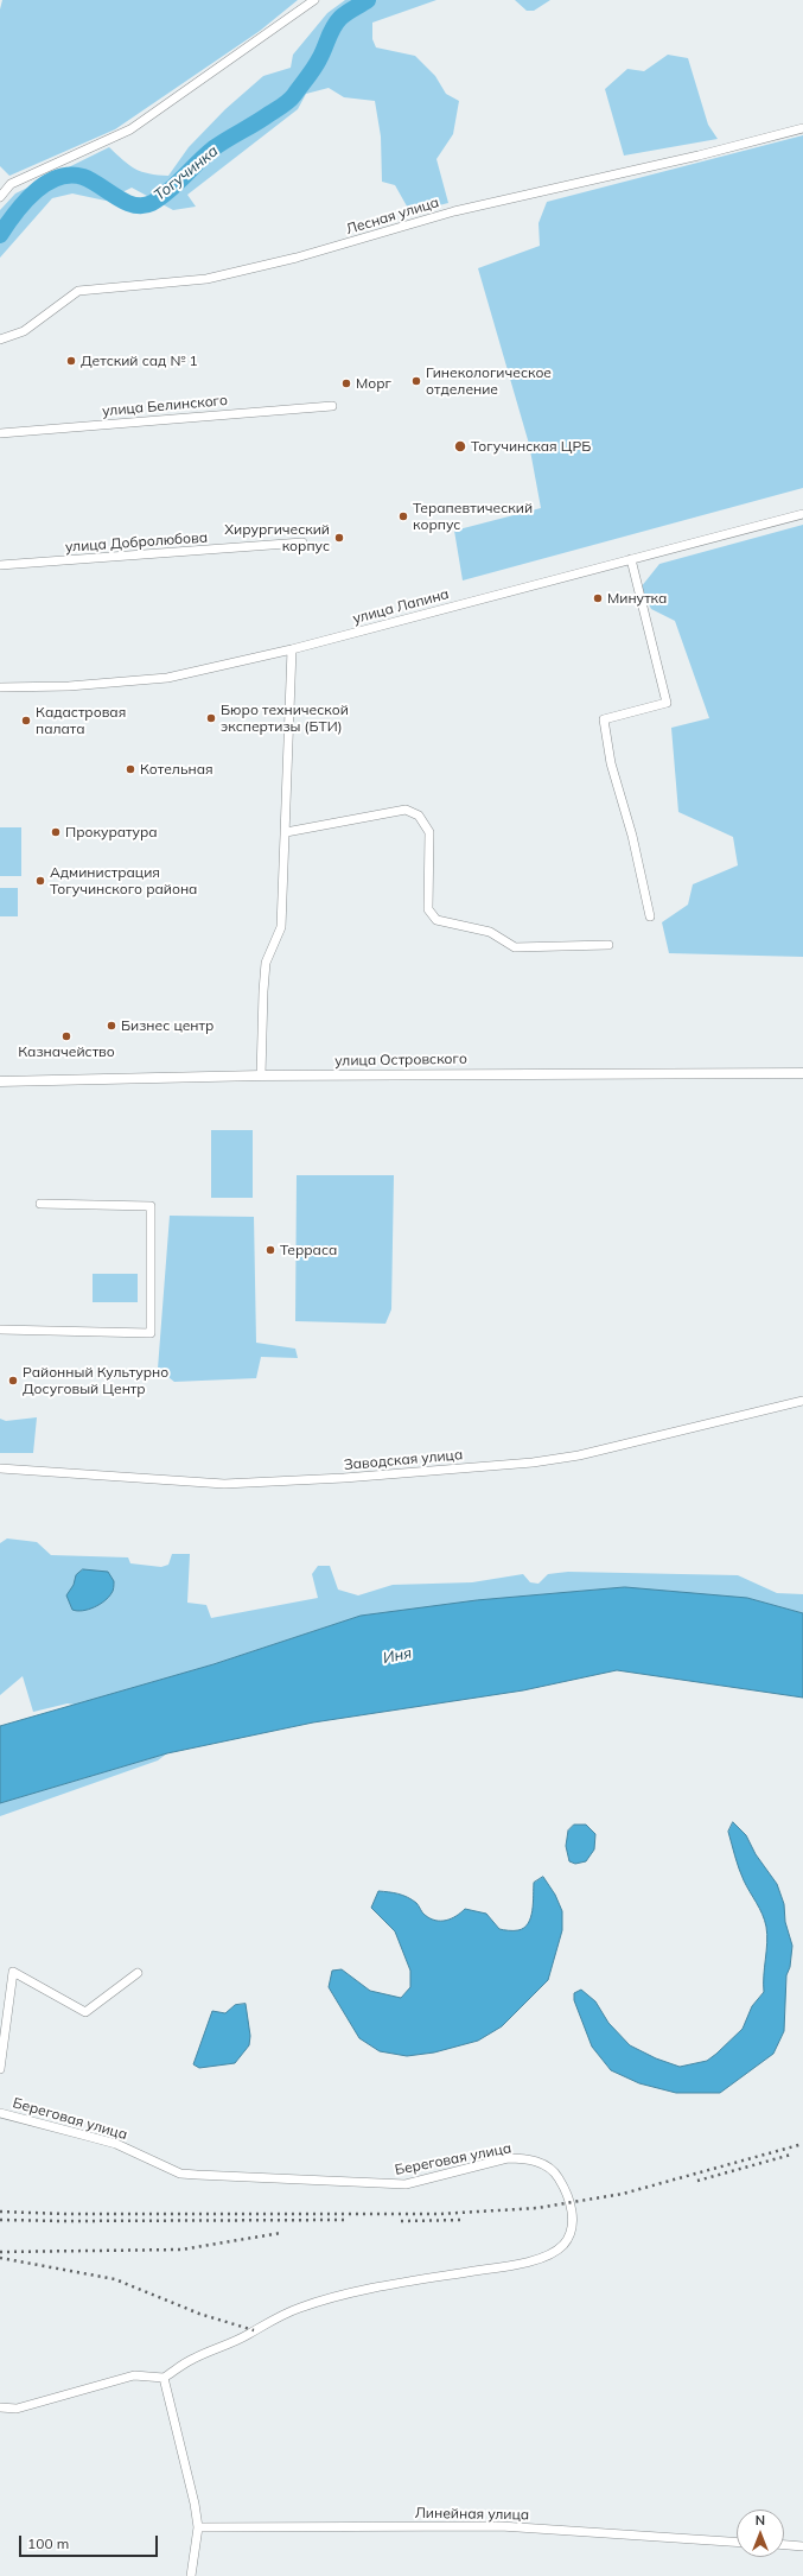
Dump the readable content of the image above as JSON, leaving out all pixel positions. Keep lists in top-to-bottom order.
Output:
{
  "streets": {
    "street": [
      "Лесная улица",
      "улица Белинского",
      "улица Добролюбова",
      "улица Лапина",
      "улица Островского",
      "Заводская улица",
      "Береговая улица",
      "Линейная улица"
    ]
  },
  "water": ["Тогучинка", "Иня"],
  "places": [
    "Детский сад № 1",
    "Гинекологическое отделение",
    "Морг",
    "Тогучинская ЦРБ",
    "Терапевтический корпус",
    "Хирургический корпус",
    "Минутка",
    "Бюро технической экспертизы (БТИ)",
    "Кадастровая палата",
    "Котельная",
    "Прокуратура",
    "Администрация Тогучинского района",
    "Бизнес центр",
    "Казначейство",
    "Терраса",
    "Районный Культурно Досуговый Центр"
  ],
  "scale_bar": "100 m",
  "north": "top"
}
